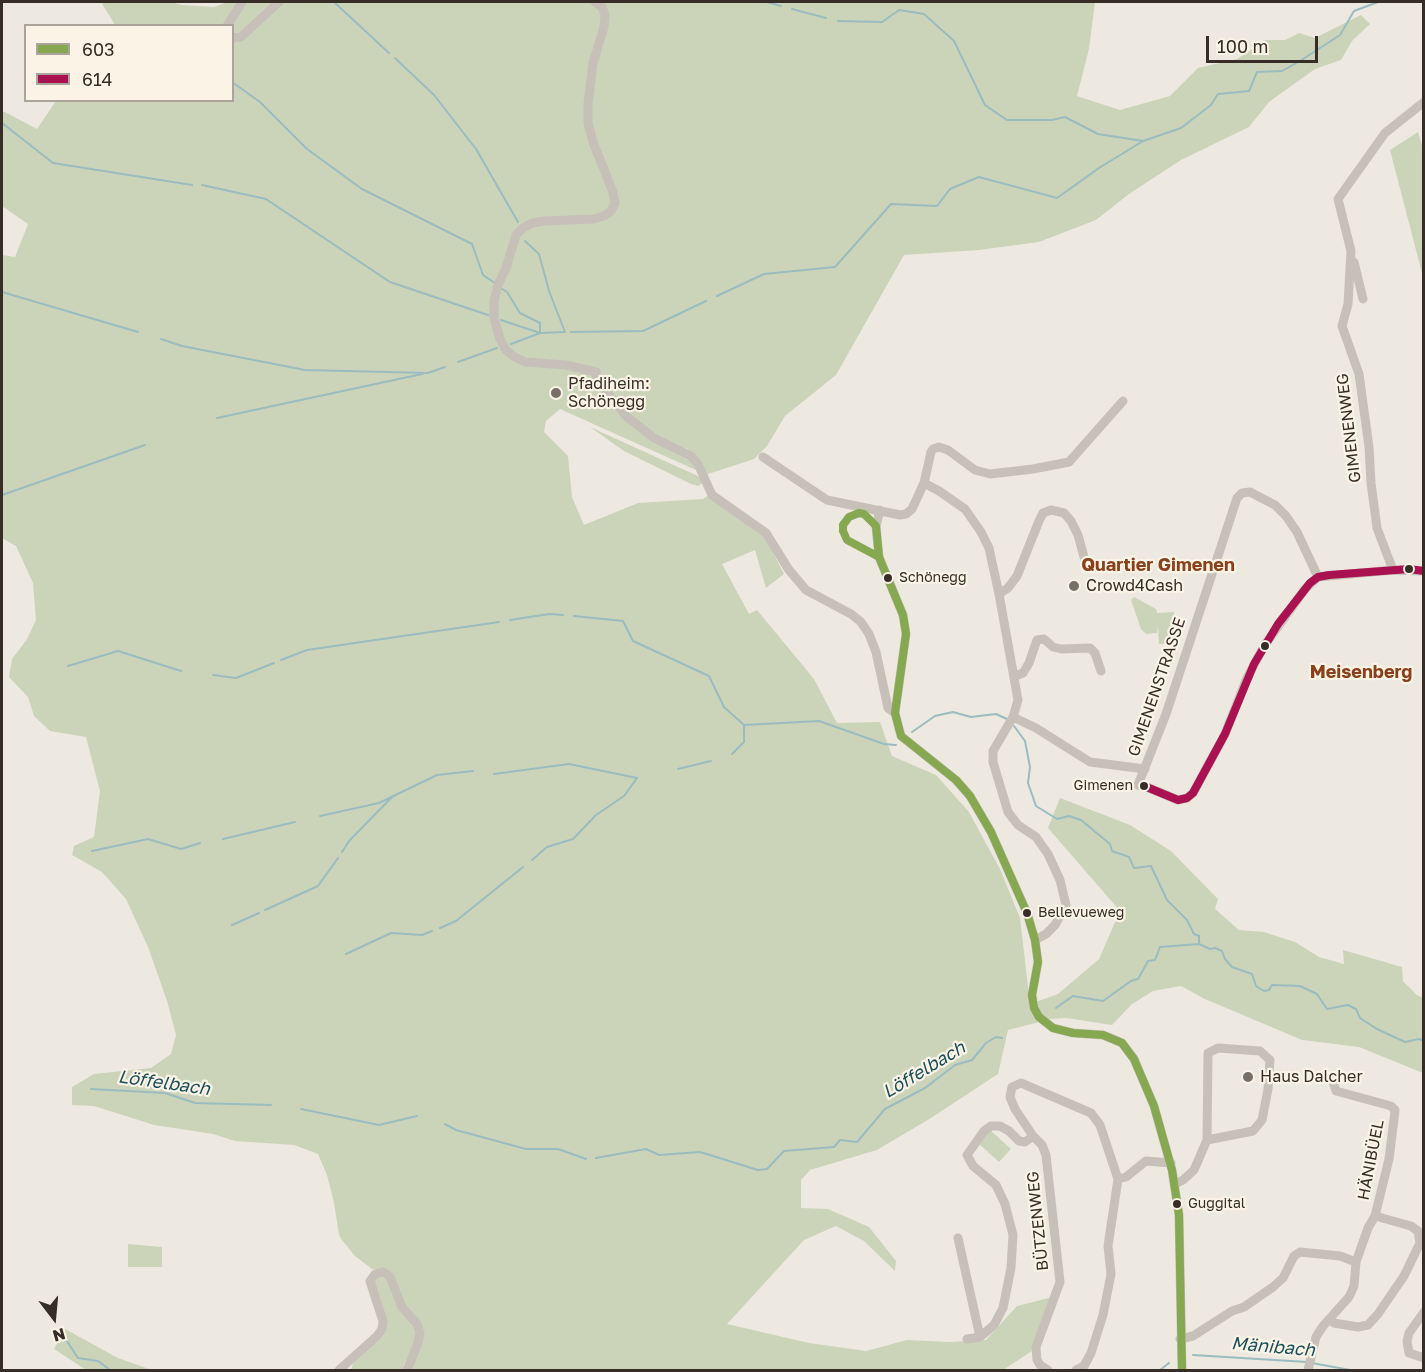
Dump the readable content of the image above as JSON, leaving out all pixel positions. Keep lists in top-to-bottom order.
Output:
{
  "streets": {
    "street": [
      "GIMENENWEG",
      "GIMENENSTRASSE",
      "HÄNIBÜEL",
      "BÜTZENWEG"
    ]
  },
  "districts": ["Quartier Gimenen", "Meisenberg"],
  "water": ["Löffelbach", "Mänibach"],
  "places": [
    "Pfadiheim: Schönegg",
    "Schönegg",
    "Crowd4Cash",
    "Gimenen",
    "Bellevueweg",
    "Haus Dalcher",
    "Guggital"
  ],
  "lines": ["transit line 603", "transit line 614"],
  "legend": ["603", "614"],
  "scale_bar": "100 m",
  "north": "bottom"
}
